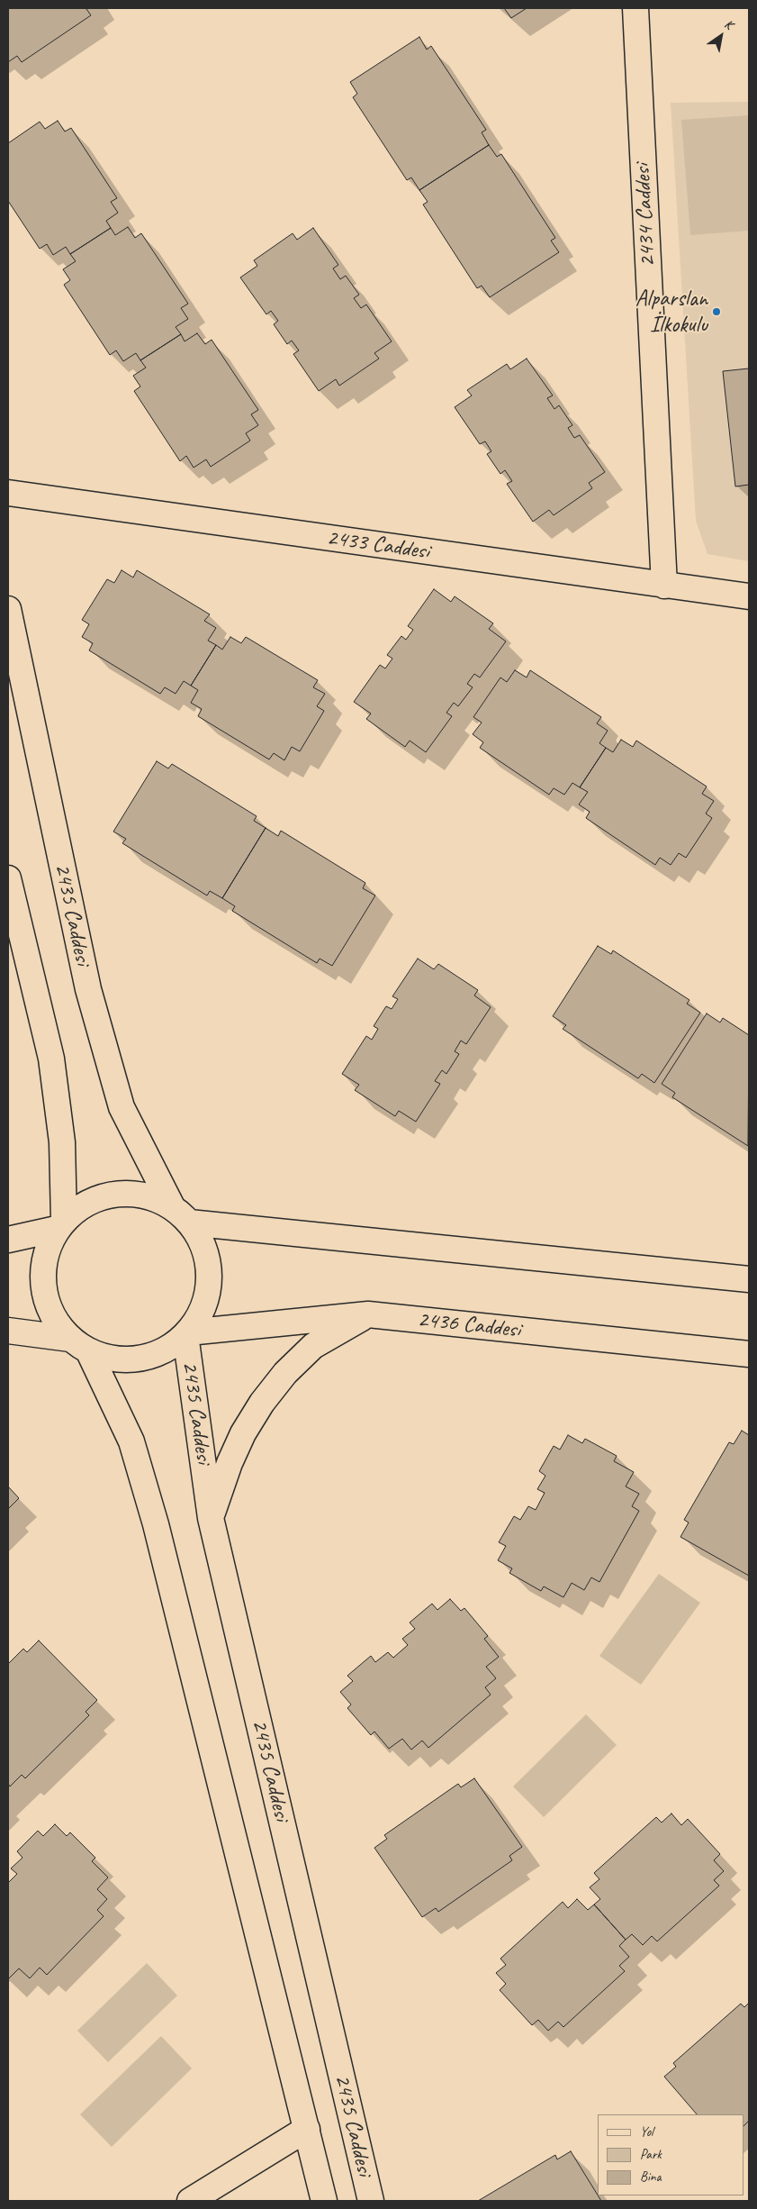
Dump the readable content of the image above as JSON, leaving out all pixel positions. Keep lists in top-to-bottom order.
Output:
{
  "streets": {
    "street": [
      "2434 Caddesi",
      "2433 Caddesi",
      "2435 Caddesi",
      "2436 Caddesi"
    ]
  },
  "crossings": [
    ["2434 Caddesi", "2433 Caddesi"],
    ["2435 Caddesi", "2436 Caddesi"]
  ],
  "places": ["Alparslan İlkokulu"],
  "legend": ["Yol", "Park", "Bina"],
  "north": "top right"
}
